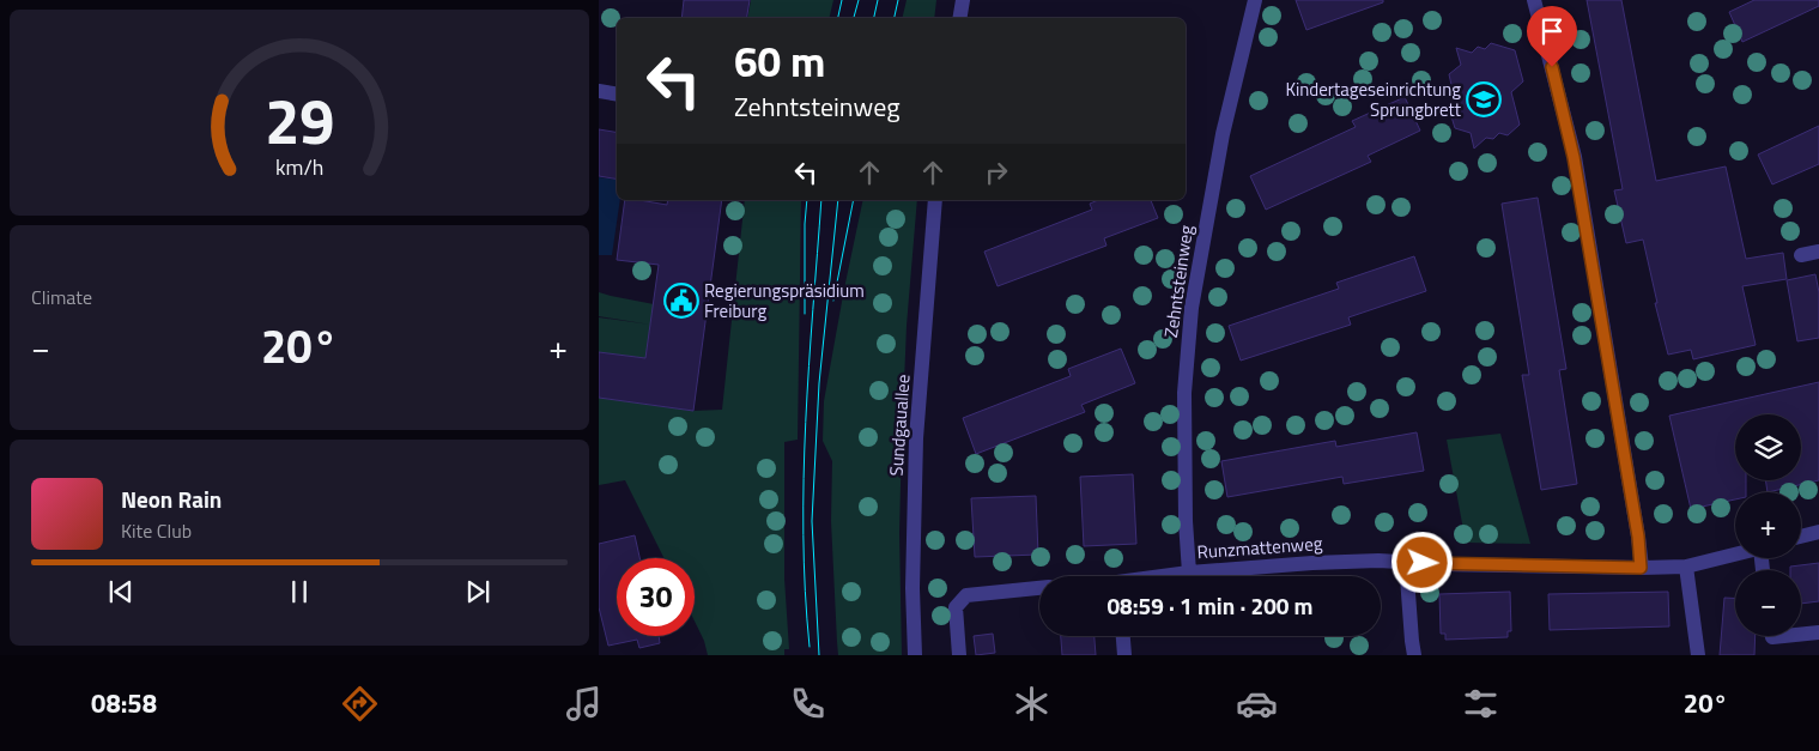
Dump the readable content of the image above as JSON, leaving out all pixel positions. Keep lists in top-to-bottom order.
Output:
{
  "streets": {
    "street": ["Zehntsteinweg", "Sundgauallee", "Runzmattenweg"]
  },
  "crossings": [
    ["Zehntsteinweg", "Runzmattenweg"]
  ],
  "places": {
    "school or university": ["Kindertageseinrichtung Sprungbrett"],
    "public building": ["Regierungspräsidium Freiburg"]
  },
  "page": {
    "turn": ["60 m", "Zehntsteinweg"],
    "tile": "Climate",
    "heat": ["−", "20°", "+"],
    "map_buttons": ["+", "−"],
    "song": ["Neon Rain", "Kite Club"],
    "limit": "30",
    "trip": "08:59 · 1 min · 200 m",
    "tabs": ["08:58", "20°"],
    "gauge": ["29", "km/h"]
  }
}
